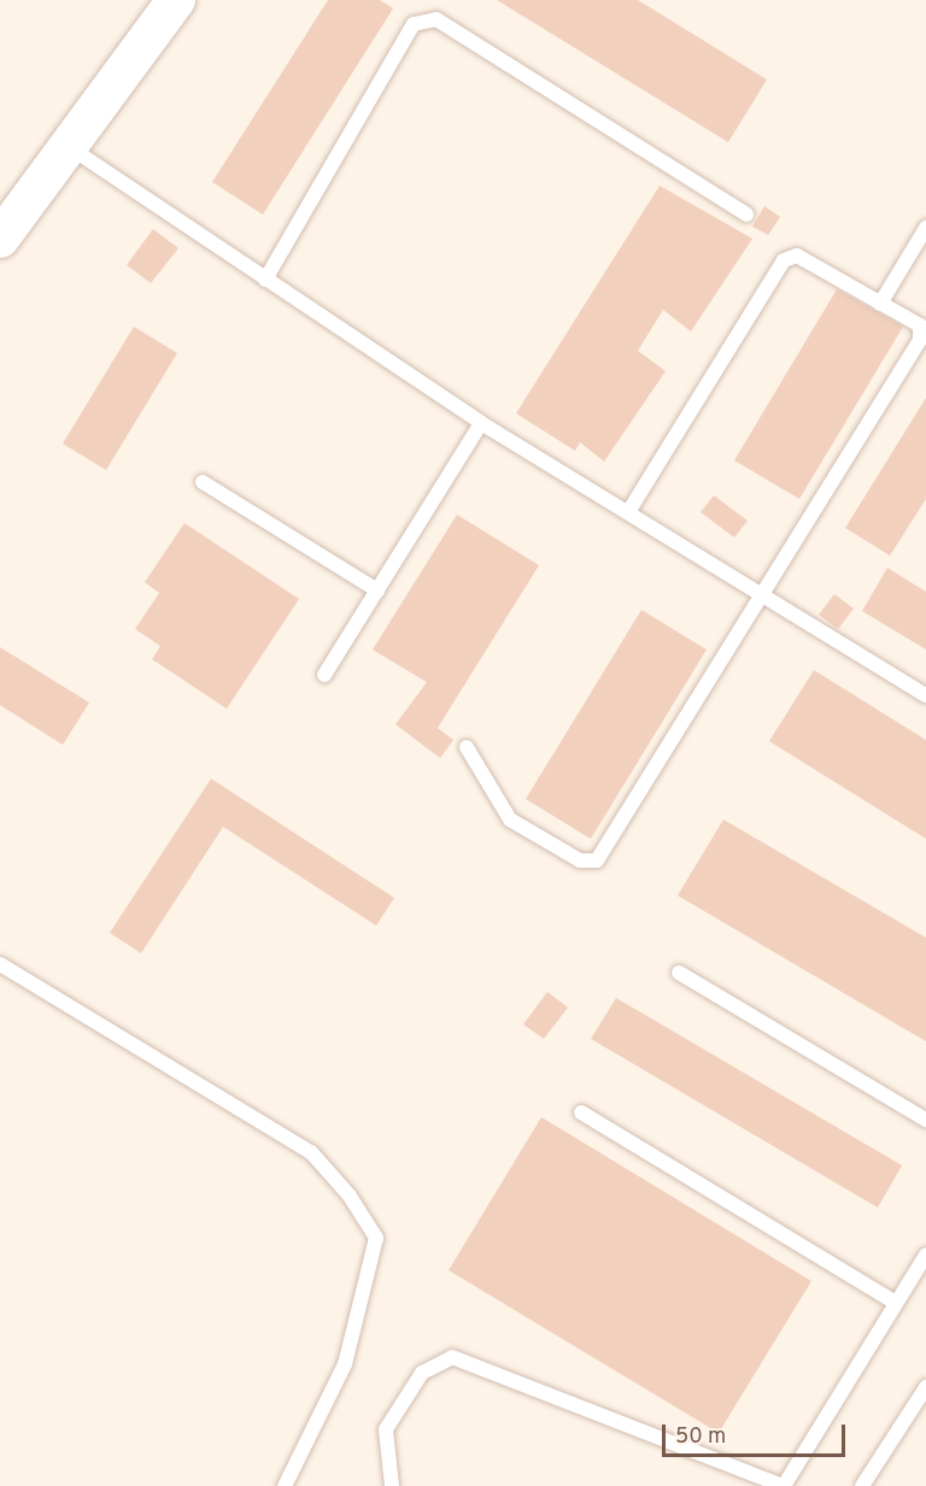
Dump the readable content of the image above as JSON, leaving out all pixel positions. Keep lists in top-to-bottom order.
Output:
{
  "scale_bar": "50 m"
}
